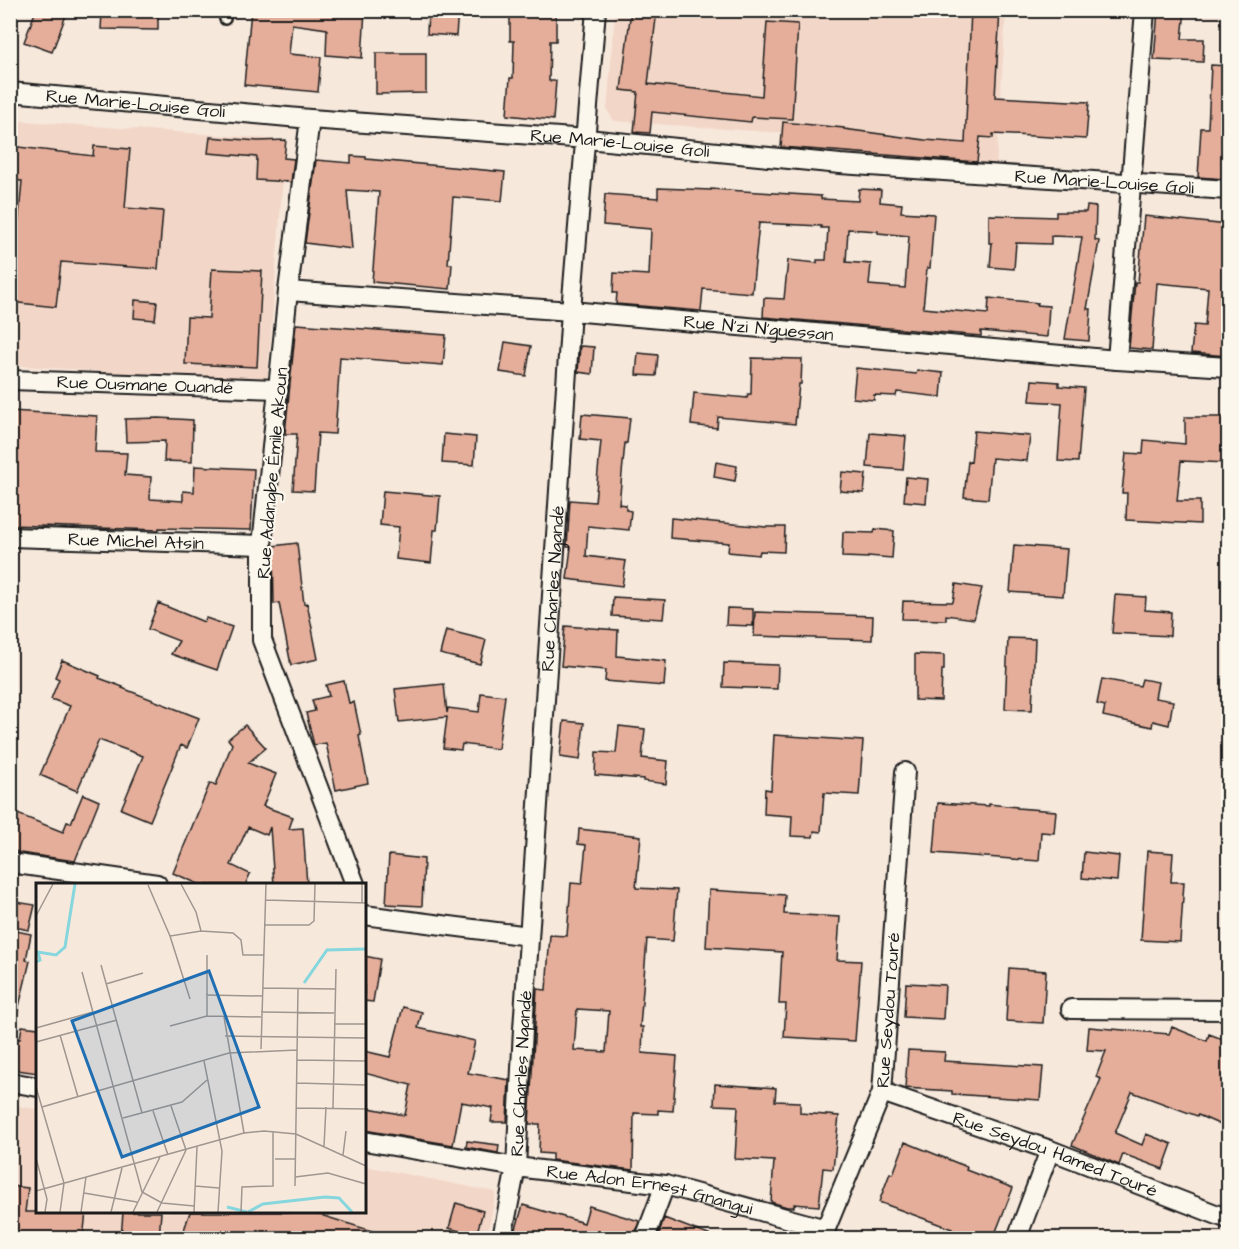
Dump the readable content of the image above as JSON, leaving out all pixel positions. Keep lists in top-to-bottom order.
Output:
{
  "streets": {
    "street": [
      "Rue Marie-Louise Goli",
      "Rue N'zi N'guessan",
      "Rue Ousmane Ouandé",
      "Rue Adangbe Émile Akoun",
      "Rue Michel Atsin",
      "Rue Charles Ngandé",
      "Rue Seydou Touré",
      "Rue Seydou Hamed Touré",
      "Rue Adon Ernest Gnangui"
    ]
  },
  "crossings": [
    ["Rue Marie-Louise Goli", "Rue Adangbe Émile Akoun"],
    ["Rue Marie-Louise Goli", "Rue Charles Ngandé"],
    ["Rue N'zi N'guessan", "Rue Adangbe Émile Akoun"],
    ["Rue N'zi N'guessan", "Rue Charles Ngandé"],
    ["Rue Ousmane Ouandé", "Rue Adangbe Émile Akoun"],
    ["Rue Adangbe Émile Akoun", "Rue Michel Atsin"],
    ["Rue Charles Ngandé", "Rue Adon Ernest Gnangui"],
    ["Rue Seydou Touré", "Rue Seydou Hamed Touré"],
    ["Rue Seydou Touré", "Rue Adon Ernest Gnangui"]
  ]
}
